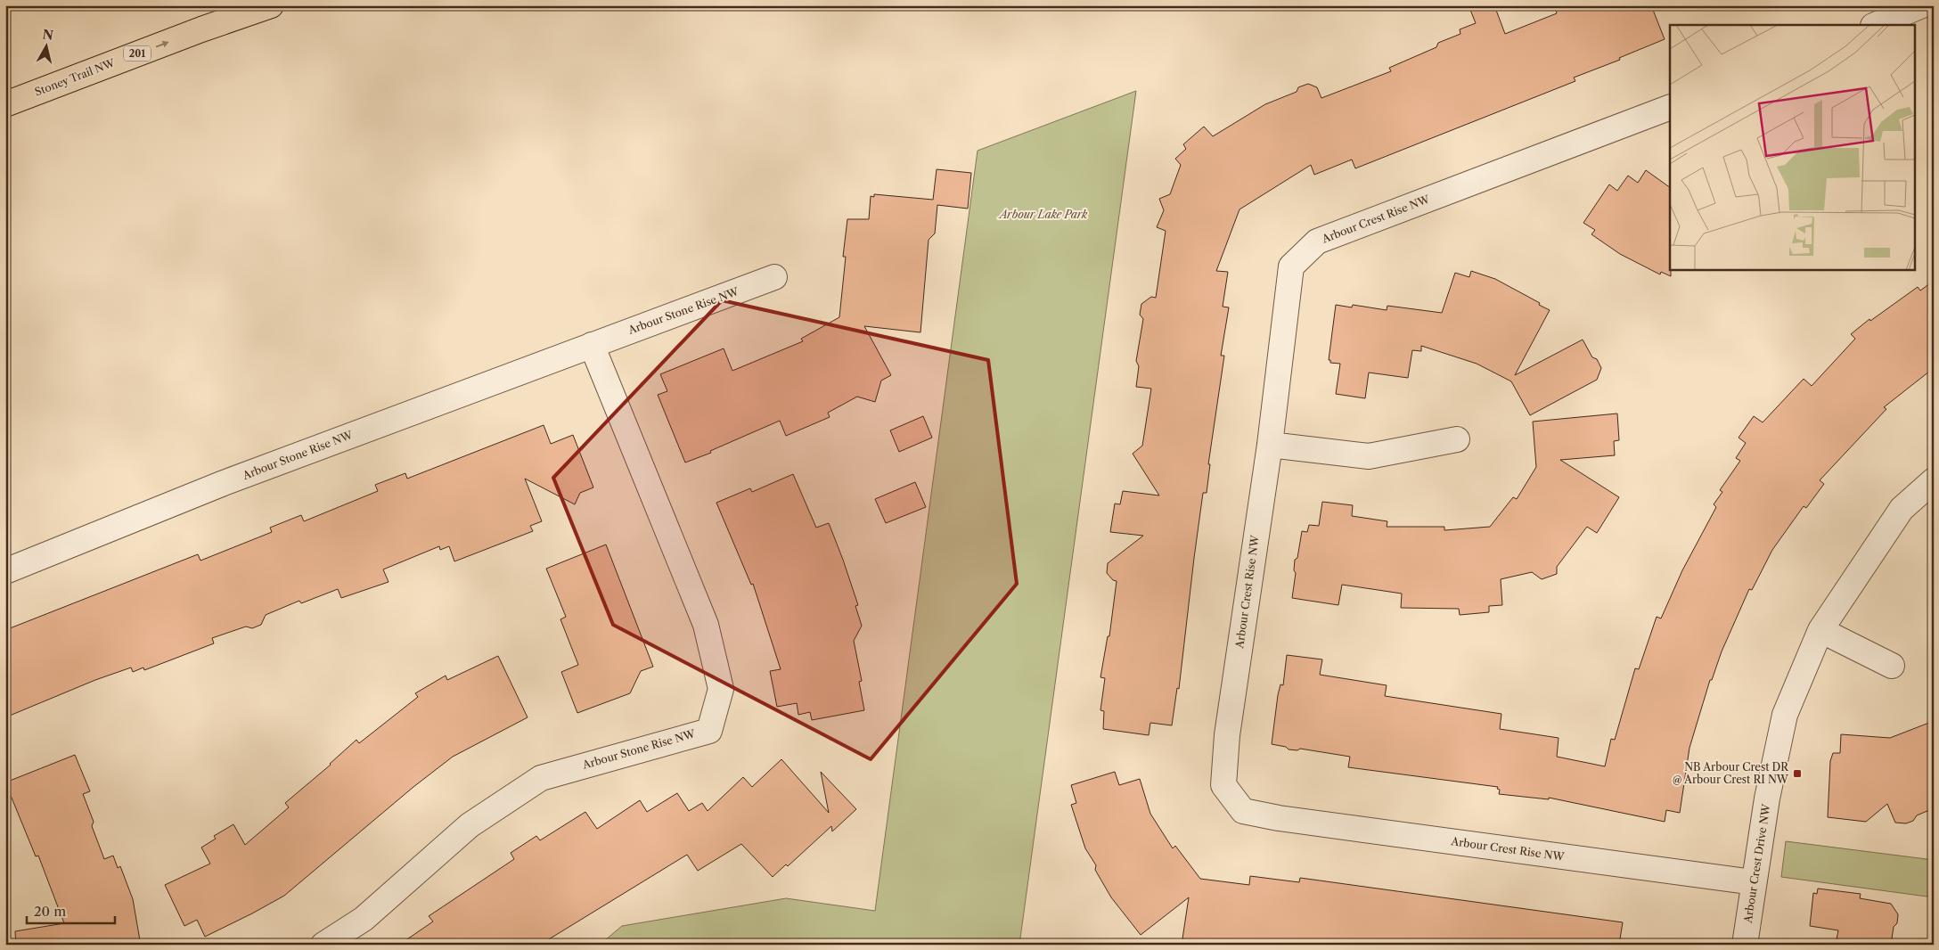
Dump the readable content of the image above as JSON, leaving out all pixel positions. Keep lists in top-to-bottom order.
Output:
{
  "streets": {
    "highway": ["201", "Stoney Trail NW"],
    "street": ["Arbour Crest Rise NW", "Arbour Stone Rise NW", "Arbour Crest Drive NW"]
  },
  "crossings": [
    ["Arbour Crest Rise NW", "Arbour Crest Drive NW"]
  ],
  "one_way": ["Stoney Trail NW"],
  "parks": ["Arbour Lake Park"],
  "places": {
    "transit": ["NB Arbour Crest DR @ Arbour Crest RI NW"]
  },
  "scale_bar": "20 m",
  "north": "top"
}
